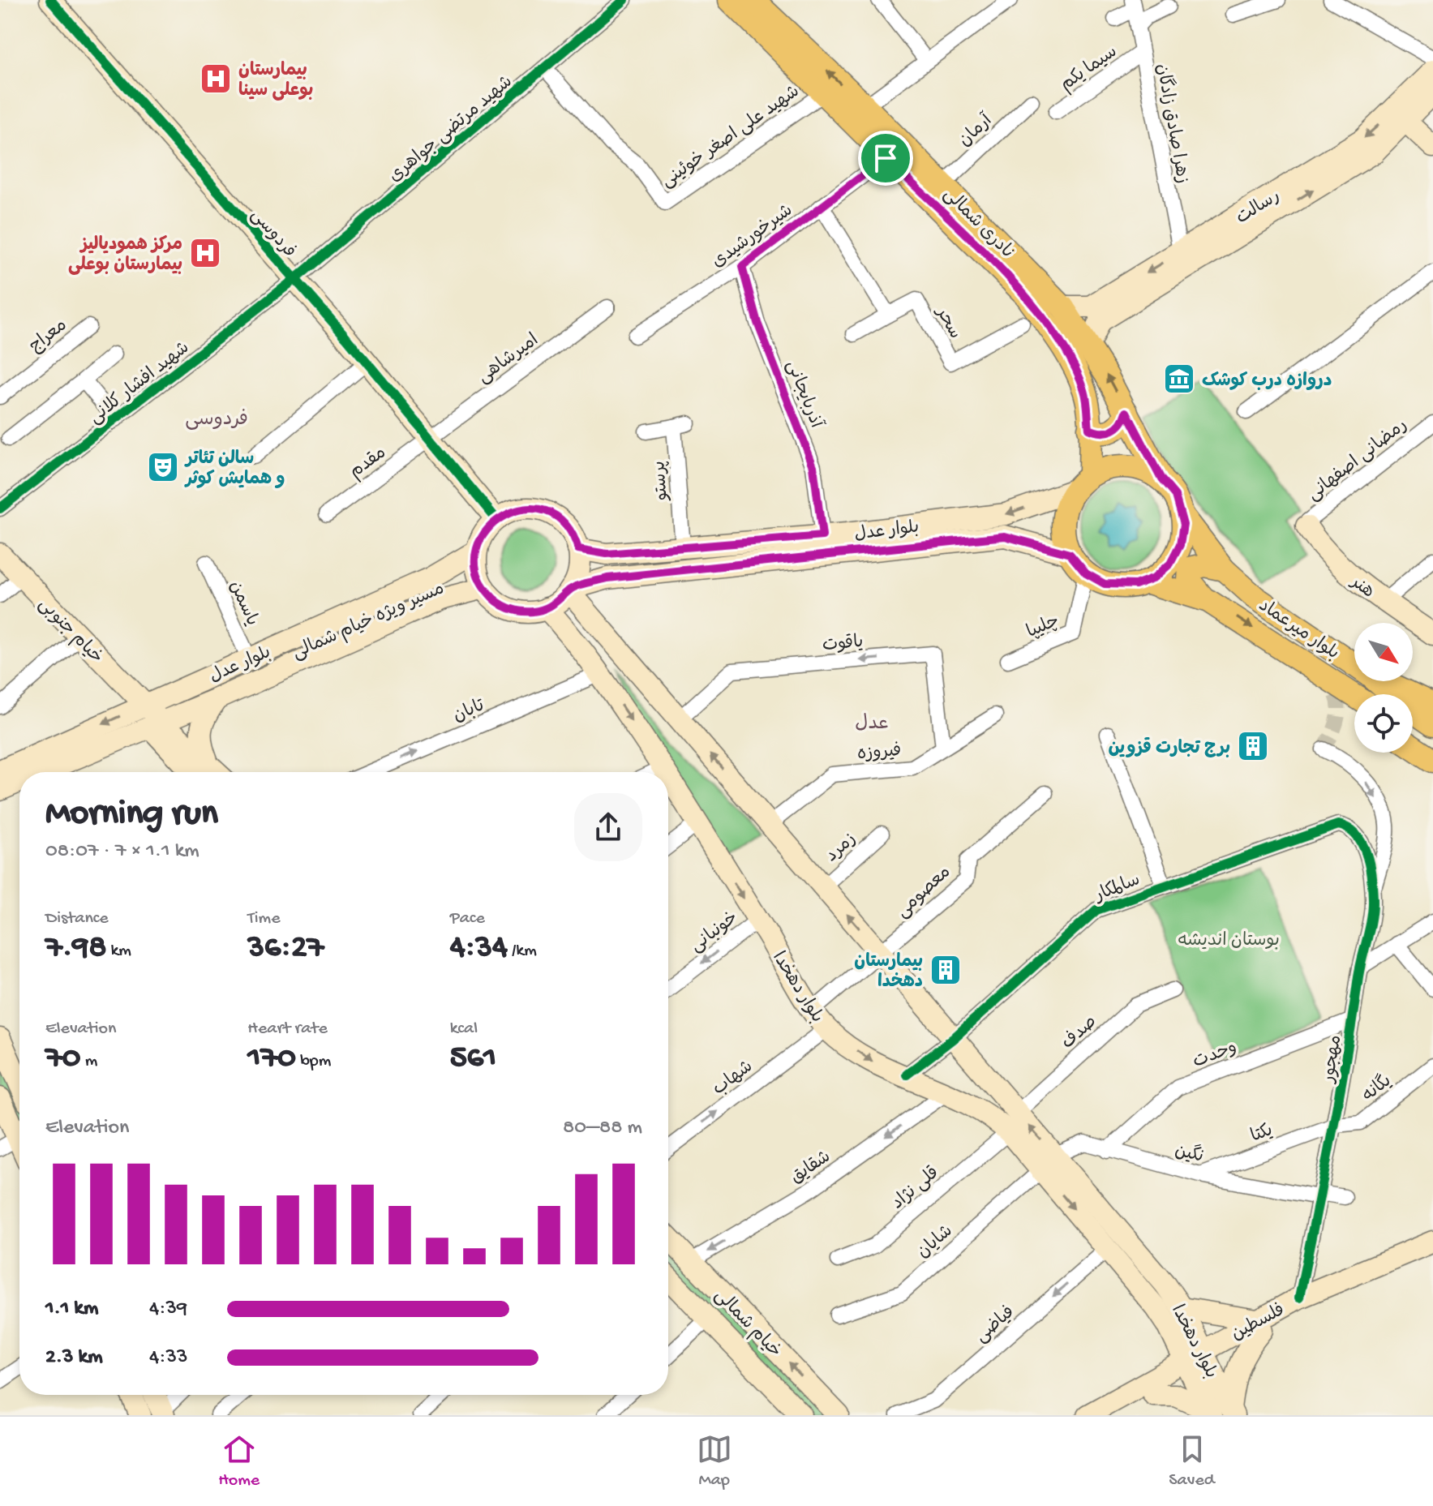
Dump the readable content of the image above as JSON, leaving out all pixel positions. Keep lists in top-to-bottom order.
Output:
{
  "streets": {
    "main road": [
      "رسالت",
      "نادری شمالی",
      "فردوسی",
      "بلوار عدل",
      "هنر",
      "مسیر ویژه خیام شمالی",
      "بلوار میرعماد",
      "خیام جنوبی",
      "بلوار دهخدا",
      "فلسطین",
      "خیام شمالی"
    ],
    "street": [
      "سیما یکم",
      "زهرا صادق زادگان",
      "شهید مرتضی جواهری",
      "آرمان",
      "شهید علی اصغر خوئینی",
      "شیرخورشیدی",
      "سحر",
      "معراج",
      "امیرشاهی",
      "شهید افشار کلانی",
      "آذربایجانی",
      "رمضانی اصفهانی",
      "مقدم",
      "پرستو",
      "یاسمن",
      "چلیپا",
      "یاقوت",
      "تابان",
      "فیروزه",
      "زمرد",
      "سالمکار",
      "معصومی",
      "خونبانی",
      "صدف",
      "وحدت",
      "مهجور",
      "شهاب",
      "یگانه",
      "یکتا",
      "نگین",
      "شقایق",
      "قلی نژاد",
      "شایان",
      "فیاضی"
    ]
  },
  "crossings": [
    ["سیما یکم", "زهرا صادق زادگان"],
    ["زهرا صادق زادگان", "رسالت"],
    ["شهید مرتضی جواهری", "شهید علی اصغر خوئینی"],
    ["شهید مرتضی جواهری", "فردوسی"],
    ["شهید مرتضی جواهری", "شهید افشار کلانی"],
    ["آرمان", "نادری شمالی"],
    ["شهید علی اصغر خوئینی", "نادری شمالی"],
    ["رسالت", "نادری شمالی"],
    ["نادری شمالی", "شیرخورشیدی"],
    ["نادری شمالی", "بلوار عدل"],
    ["نادری شمالی", "چلیپا"],
    ["نادری شمالی", "بلوار میرعماد"],
    ["فردوسی", "امیرشاهی"],
    ["فردوسی", "شهید افشار کلانی"],
    ["فردوسی", "مقدم"],
    ["فردوسی", "بلوار عدل"],
    ["فردوسی", "مسیر ویژه خیام شمالی"],
    ["فردوسی", "بلوار دهخدا"],
    ["شیرخورشیدی", "آذربایجانی"],
    ["امیرشاهی", "مقدم"],
    ["آذربایجانی", "بلوار عدل"],
    ["رمضانی اصفهانی", "هنر"],
    ["پرستو", "بلوار عدل"],
    ["بلوار عدل", "یاسمن"],
    ["بلوار عدل", "مسیر ویژه خیام شمالی"],
    ["بلوار عدل", "چلیپا"],
    ["بلوار عدل", "بلوار میرعماد"],
    ["بلوار عدل", "خیام جنوبی"],
    ["بلوار عدل", "بلوار دهخدا"],
    ["مسیر ویژه خیام شمالی", "خیام جنوبی"],
    ["مسیر ویژه خیام شمالی", "بلوار دهخدا"],
    ["چلیپا", "بلوار میرعماد"],
    ["یاقوت", "فیروزه"],
    ["یاقوت", "بلوار دهخدا"],
    ["تابان", "بلوار دهخدا"],
    ["فیروزه", "بلوار دهخدا"],
    ["زمرد", "بلوار دهخدا"],
    ["سالمکار", "بلوار دهخدا"],
    ["سالمکار", "مهجور"],
    ["معصومی", "بلوار دهخدا"],
    ["خونبانی", "بلوار دهخدا"],
    ["بلوار دهخدا", "صدف"],
    ["بلوار دهخدا", "شهاب"],
    ["بلوار دهخدا", "نگین"],
    ["بلوار دهخدا", "شقایق"],
    ["بلوار دهخدا", "قلی نژاد"],
    ["بلوار دهخدا", "شایان"],
    ["بلوار دهخدا", "فلسطین"],
    ["بلوار دهخدا", "فیاضی"],
    ["صدف", "قلی نژاد"],
    ["وحدت", "مهجور"],
    ["وحدت", "نگین"],
    ["مهجور", "یگانه"],
    ["مهجور", "یکتا"],
    ["مهجور", "نگین"],
    ["مهجور", "فلسطین"],
    ["یگانه", "یکتا"],
    ["یکتا", "نگین"],
    ["نگین", "شایان"],
    ["شقایق", "خیام شمالی"]
  ],
  "one_way": [
    "تابان",
    "خونبانی",
    "شهاب",
    "شقایق",
    "فیاضی"
  ],
  "districts": ["فردوسی", "عدل"],
  "parks": ["بوستان اندیشه"],
  "places": {
    "hospital": ["بیمارستان بوعلی سینا", "مرکز همودیالیز بیمارستان بوعلی"],
    "museum": ["دروازه درب کوشک"],
    "theatre": ["سالن تئاتر و همایش کوثر"],
    "building": ["برج تجارت قزوین", "بیمارستان دهخدا"]
  },
  "north": "bottom right",
  "page": {
    "heading": ["Morning run", "08:07 · 7 × 1.1 km"],
    "stats": [
      ["Distance", "7.98 km"],
      ["Time", "36:27"],
      ["Pace", "4:34 /km"],
      ["Elevation", "70 m"],
      ["Heart rate", "170 bpm"],
      ["kcal", "561"]
    ],
    "chart": ["Elevation", "80–88 m"],
    "list": [
      {
        "name": "1.1 km",
        "note": "4:39"
      },
      {
        "name": "2.3 km",
        "note": "4:33"
      }
    ],
    "tabs": ["Home", "Map", "Saved"]
  }
}
